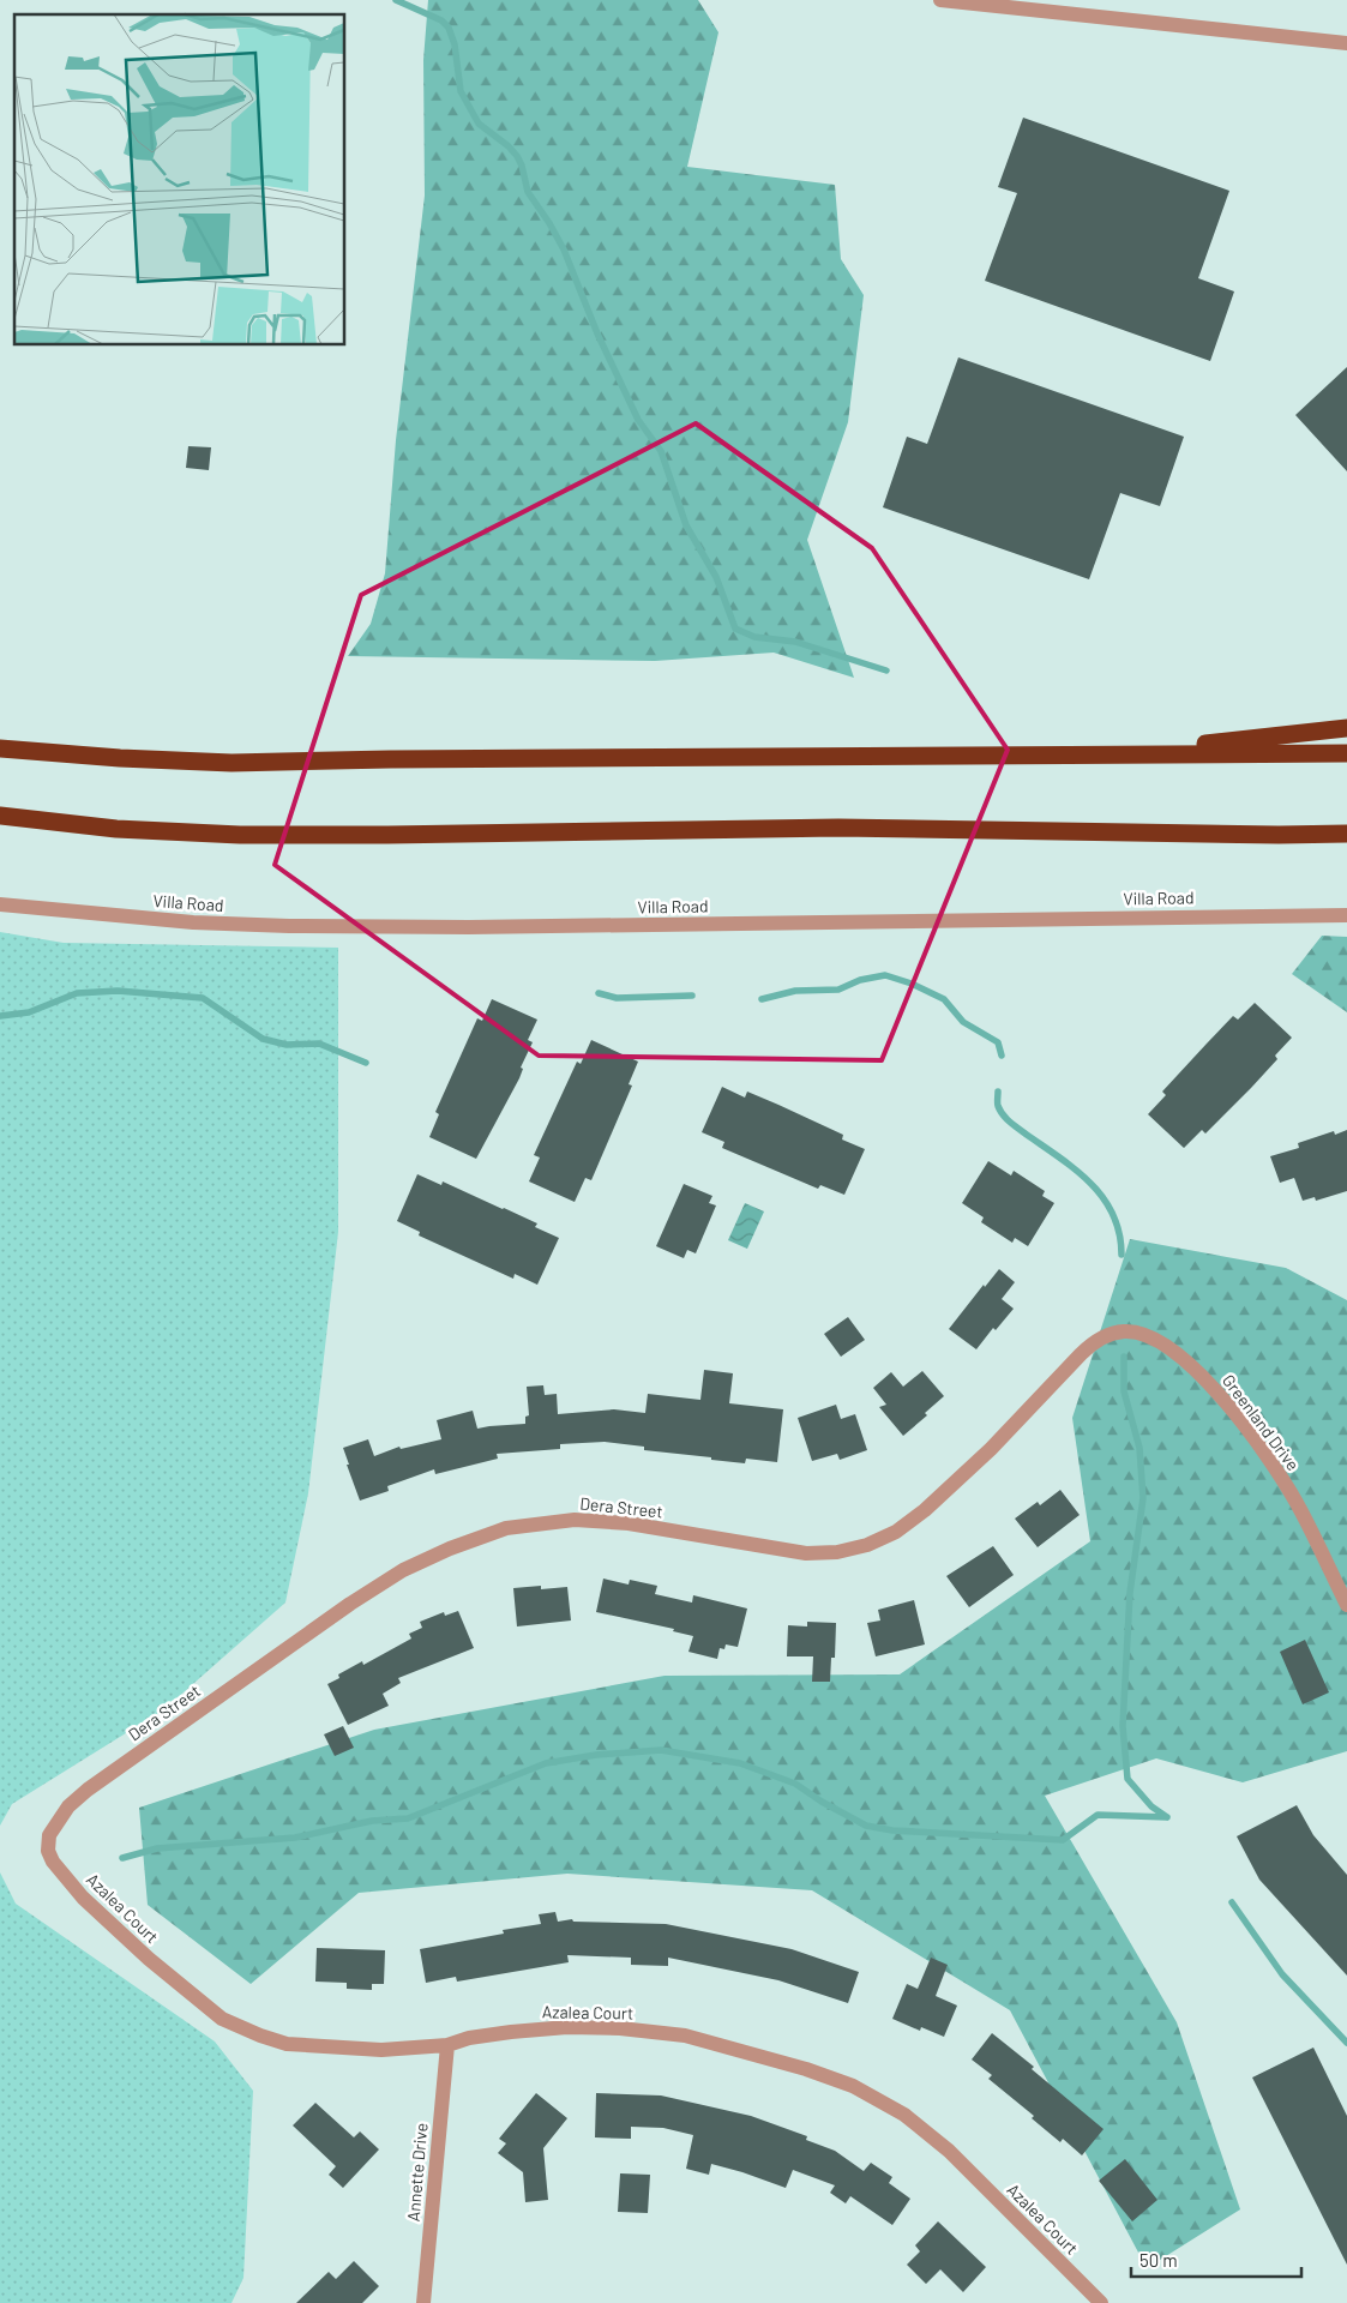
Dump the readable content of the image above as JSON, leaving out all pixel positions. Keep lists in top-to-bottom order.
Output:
{
  "streets": {
    "street": [
      "Villa Road",
      "Greenland Drive",
      "Dera Street",
      "Azalea Court",
      "Annette Drive"
    ]
  },
  "crossings": [
    ["Greenland Drive", "Dera Street"],
    ["Dera Street", "Azalea Court"],
    ["Azalea Court", "Annette Drive"]
  ],
  "scale_bar": "50 m"
}
